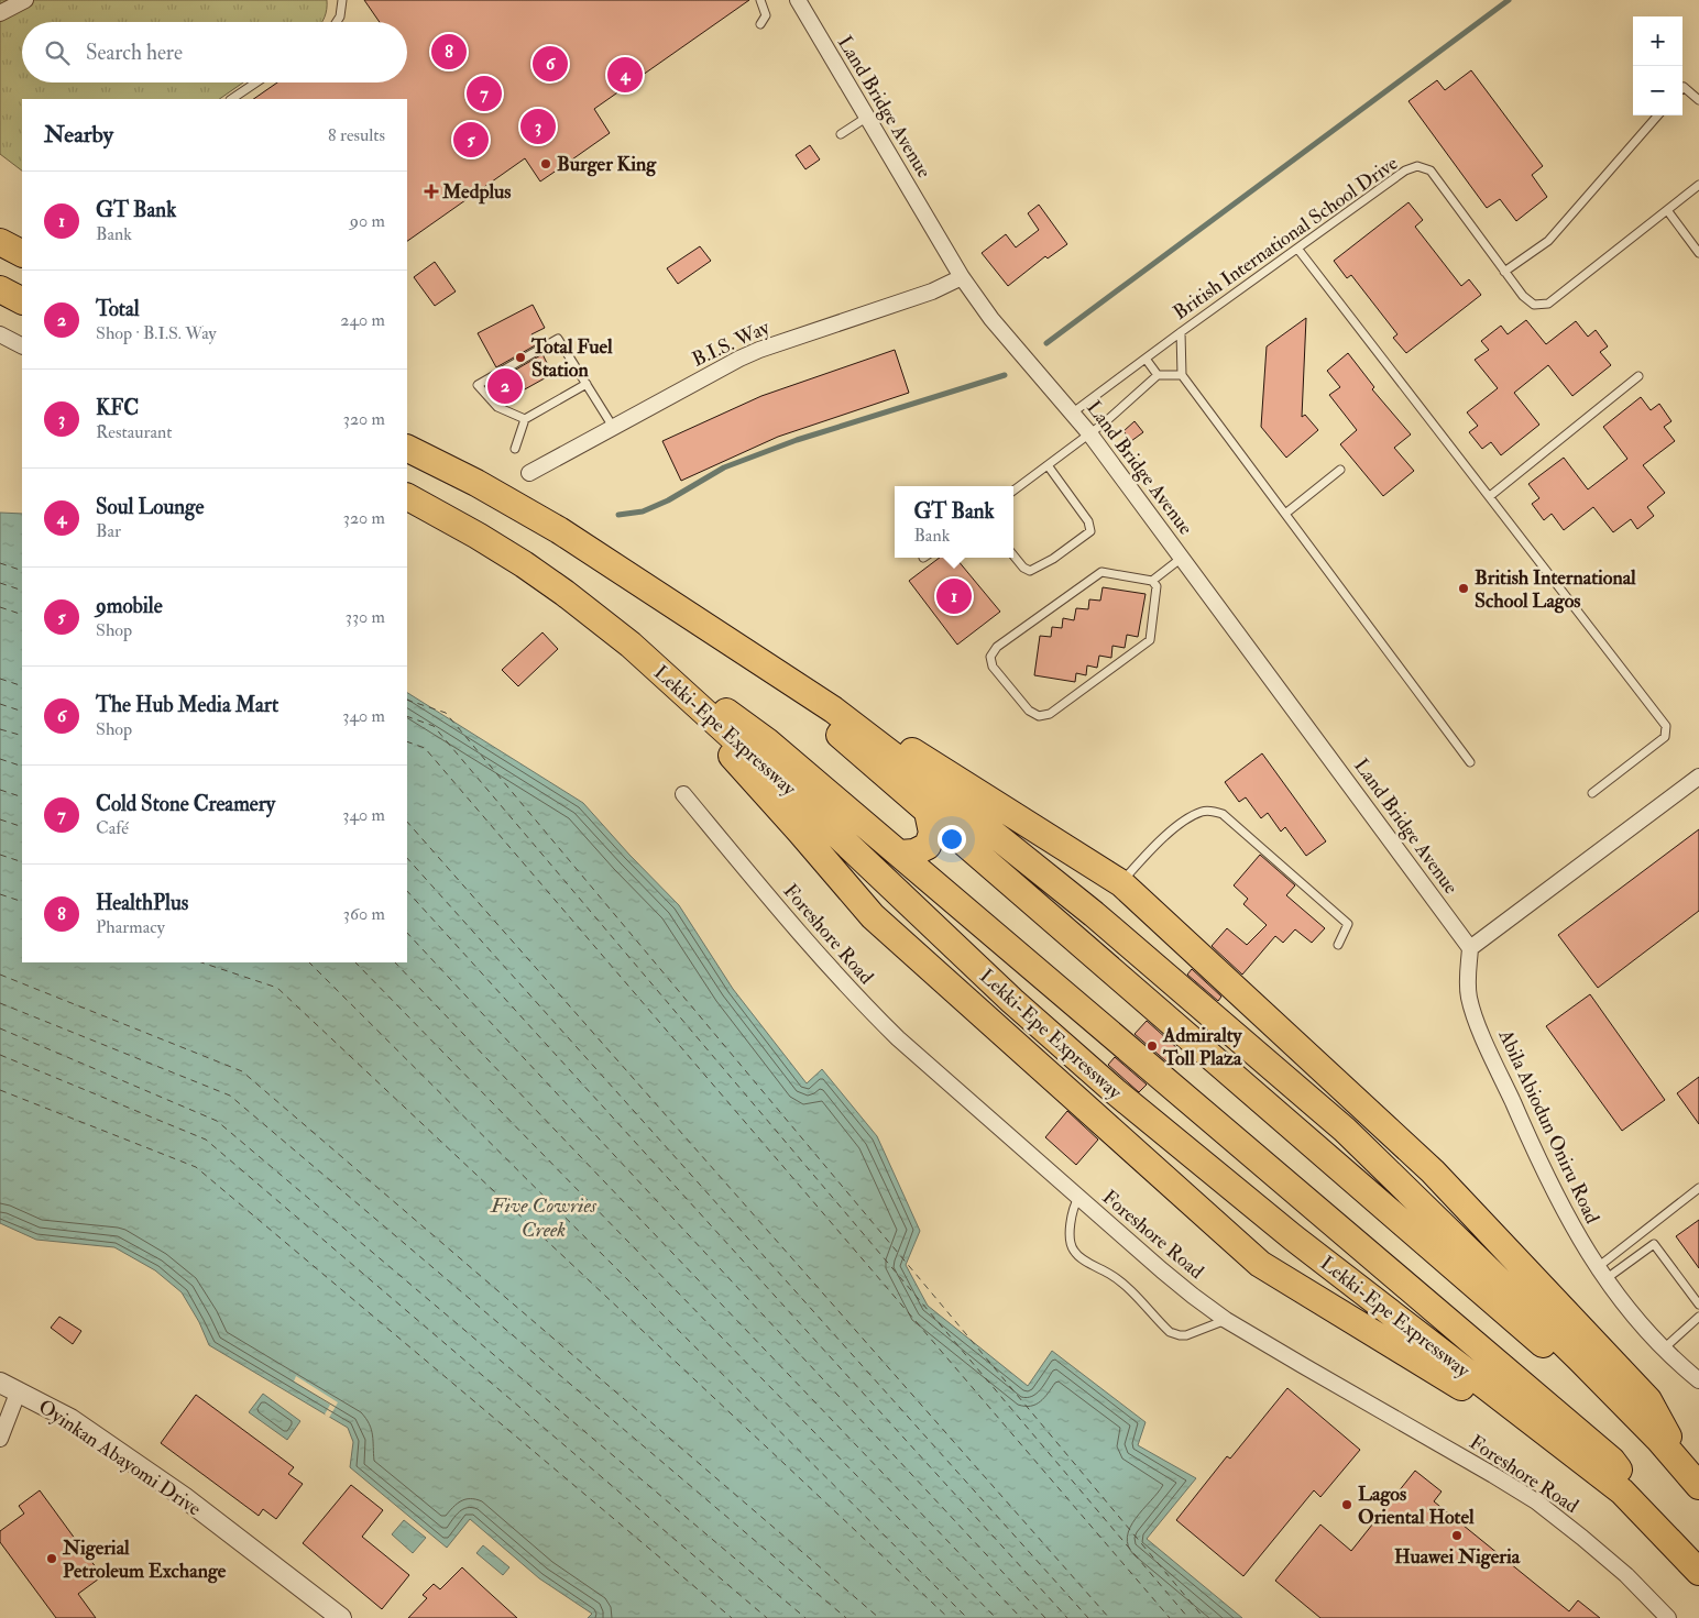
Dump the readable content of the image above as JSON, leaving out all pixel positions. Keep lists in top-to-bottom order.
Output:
{
  "streets": {
    "highway": ["Lekki-Epe Expressway"],
    "street": [
      "Land Bridge Avenue",
      "B.I.S. Way",
      "Foreshore Road",
      "Abila Abiodun Oniru Road",
      "Oyinkan Abayomi Drive"
    ],
    "lane": ["British International School Drive"]
  },
  "crossings": [
    ["Land Bridge Avenue", "British International School Drive"],
    ["Land Bridge Avenue", "B.I.S. Way"],
    ["Land Bridge Avenue", "Abila Abiodun Oniru Road"]
  ],
  "water": ["Five Cowries Creek"],
  "places": {
    "other": [
      "Burger King",
      "Total Fuel Station",
      "British International School Lagos",
      "Admiralty Toll Plaza",
      "Lagos Oriental Hotel",
      "Huawei Nigeria",
      "Nigerial Petroleum Exchange"
    ],
    "health": ["Medplus"]
  },
  "page": {
    "map_buttons": ["+", "−"],
    "search": "Search here",
    "pins": [
      "8",
      "6",
      "4",
      "7",
      "3",
      "5",
      "2",
      "1"
    ],
    "heading": ["Nearby", "8 results"],
    "list": [
      {
        "mark": "1",
        "name": "GT Bank",
        "note": "Bank",
        "value": "90 m"
      },
      {
        "mark": "2",
        "name": "Total",
        "note": "Shop · B.I.S. Way",
        "value": "240 m"
      },
      {
        "mark": "3",
        "name": "KFC",
        "note": "Restaurant",
        "value": "320 m"
      },
      {
        "mark": "4",
        "name": "Soul Lounge",
        "note": "Bar",
        "value": "320 m"
      },
      {
        "mark": "5",
        "name": "9mobile",
        "note": "Shop",
        "value": "330 m"
      },
      {
        "mark": "6",
        "name": "The Hub Media Mart",
        "note": "Shop",
        "value": "340 m"
      },
      {
        "mark": "7",
        "name": "Cold Stone Creamery",
        "note": "Café",
        "value": "340 m"
      },
      {
        "mark": "8",
        "name": "HealthPlus",
        "note": "Pharmacy",
        "value": "360 m"
      }
    ],
    "popup": ["GT Bank", "Bank"]
  }
}
